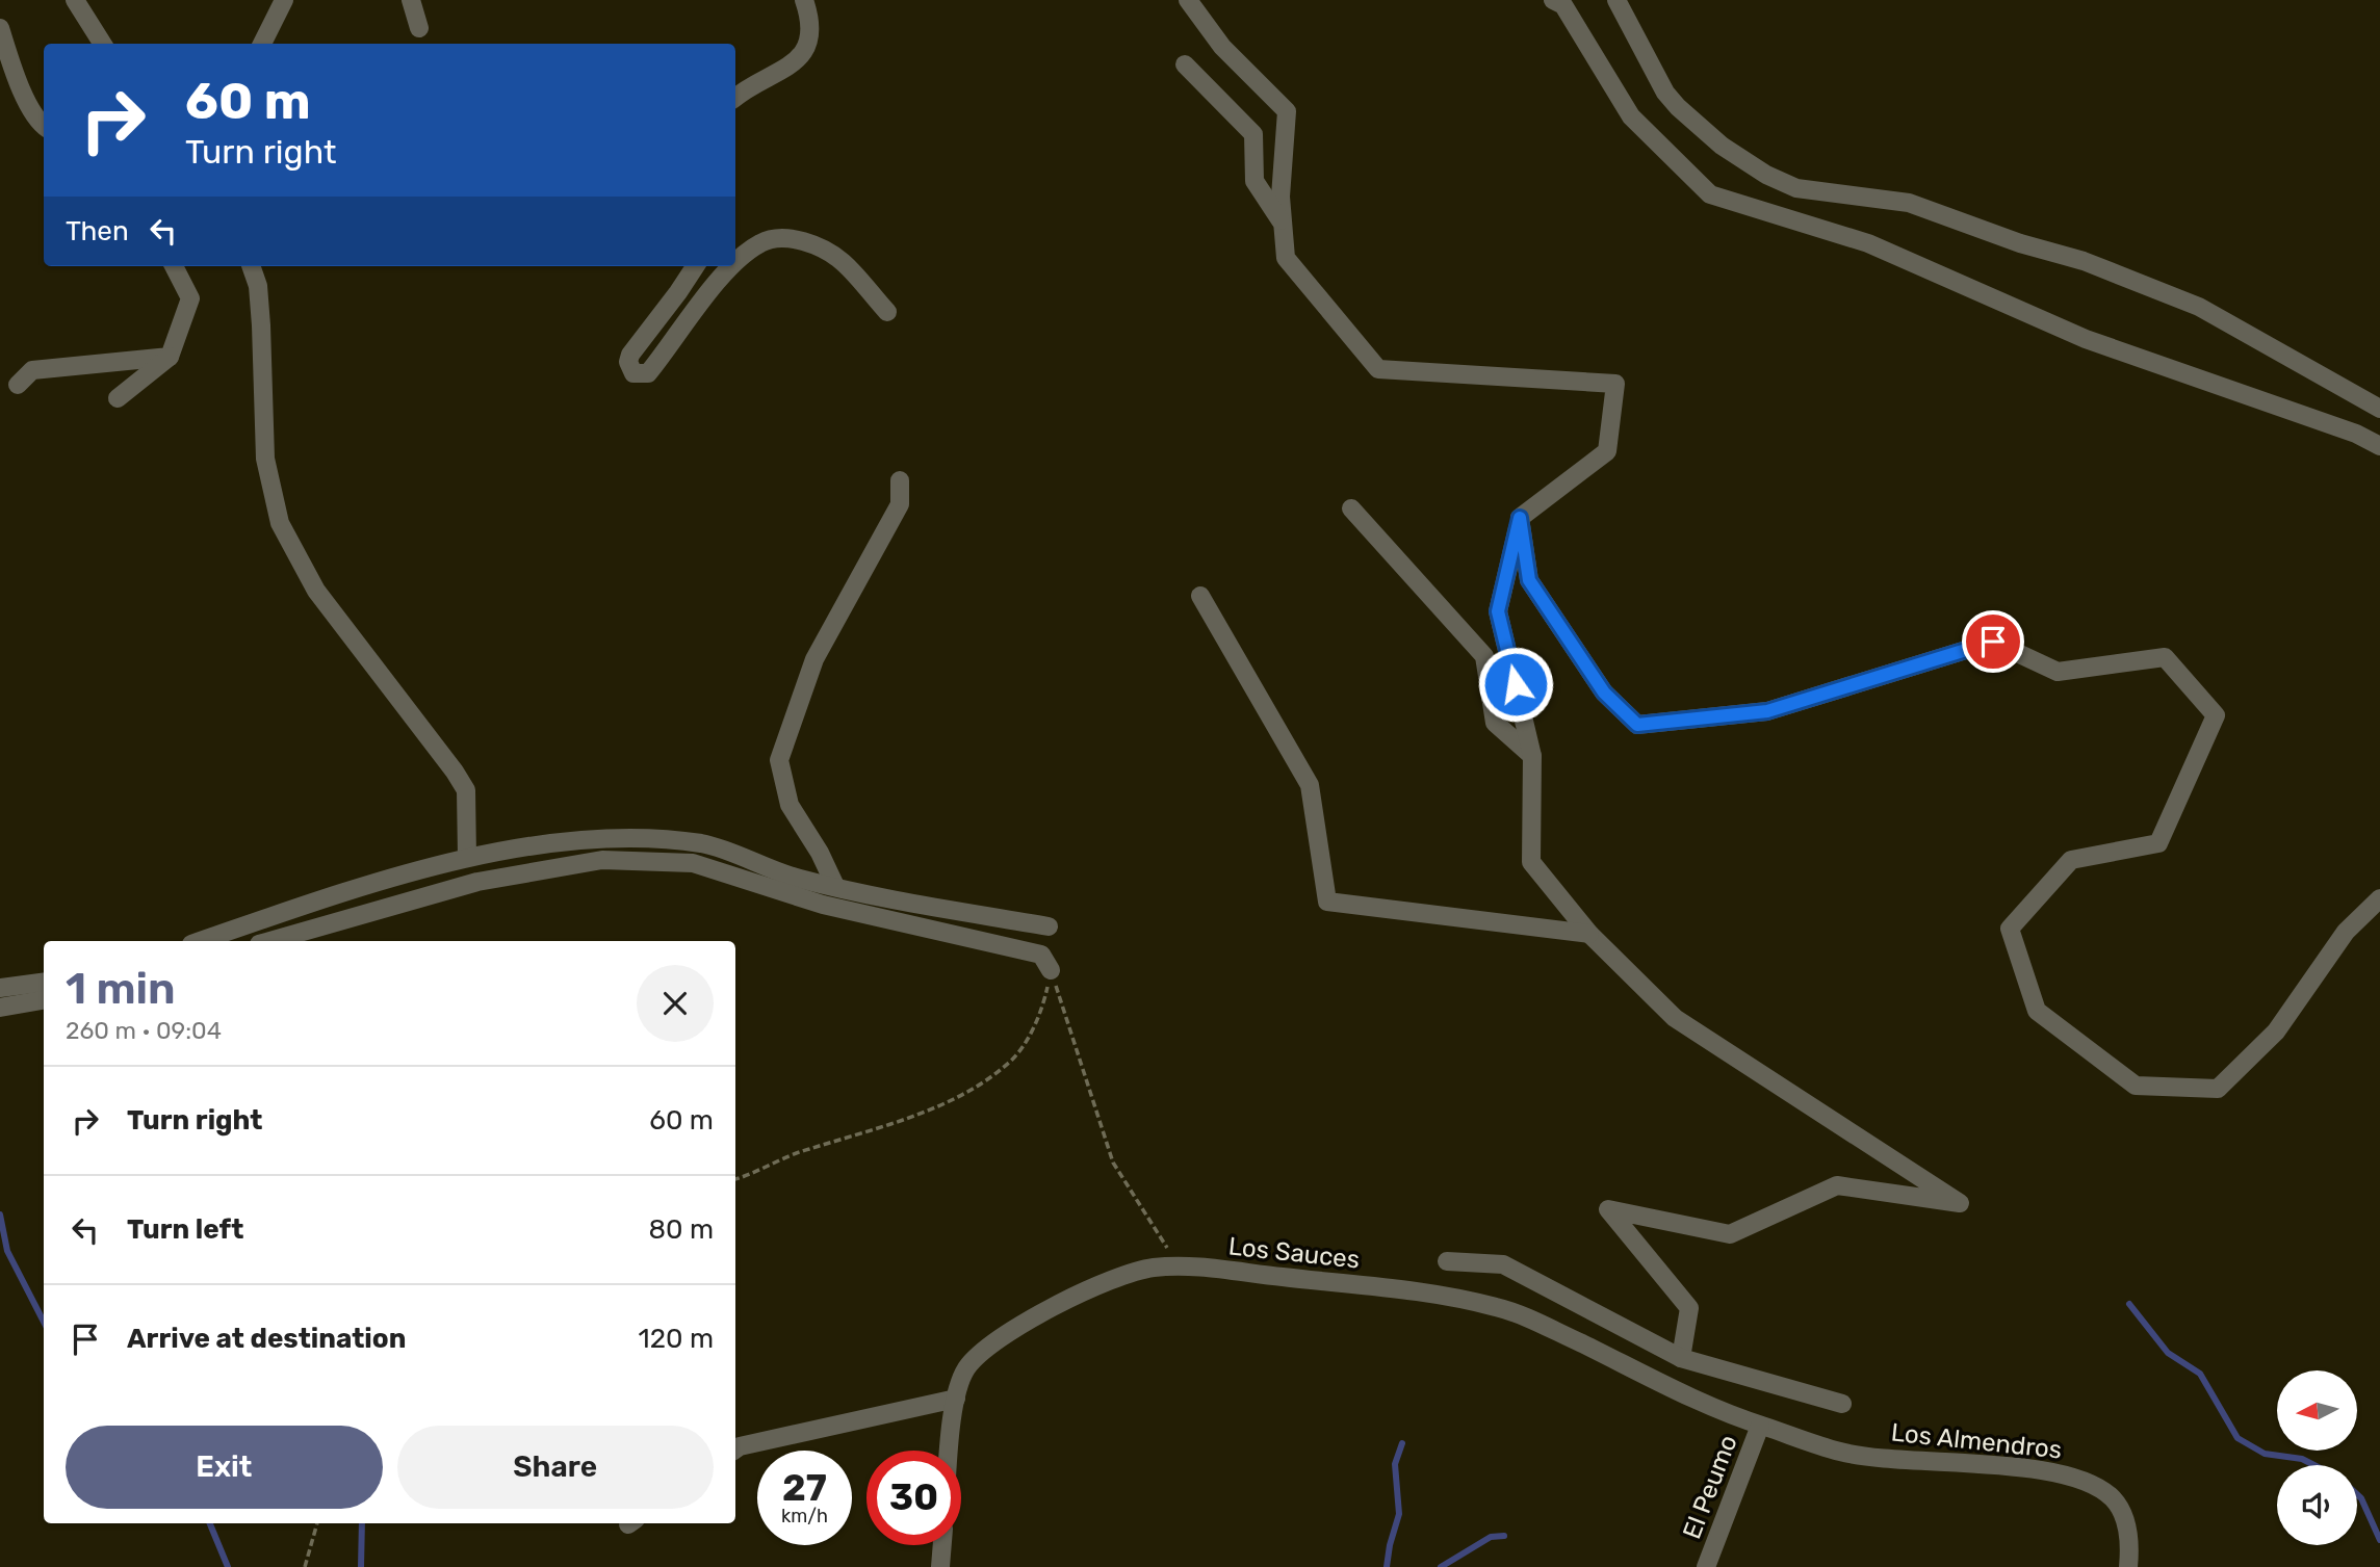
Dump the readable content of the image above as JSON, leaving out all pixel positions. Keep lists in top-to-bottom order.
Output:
{
  "streets": {
    "street": ["Los Sauces", "Los Almendros", "El Peumo"]
  },
  "crossings": [
    ["Los Sauces", "Los Almendros"],
    ["Los Sauces", "El Peumo"],
    ["Los Almendros", "El Peumo"]
  ],
  "north": "left",
  "page": {
    "turn": ["60 m", "Turn right"],
    "then": "Then",
    "heading": ["1 min", "260 m · 09:04"],
    "list": [
      {
        "name": "Turn right",
        "value": "60 m"
      },
      {
        "name": "Turn left",
        "value": "80 m"
      },
      {
        "name": "Arrive at destination",
        "value": "120 m"
      }
    ],
    "buttons": ["Exit", "Share"],
    "speed": "27 km/h",
    "limit": "30"
  }
}
